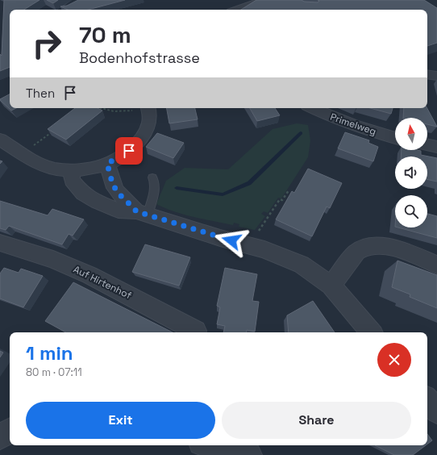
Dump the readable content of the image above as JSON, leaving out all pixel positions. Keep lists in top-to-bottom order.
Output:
{
  "streets": {
    "street": ["Primelweg", "Auf Hirtenhof"]
  },
  "north": "top",
  "page": {
    "turn": ["70 m", "Bodenhofstrasse"],
    "then": "Then",
    "heading": ["1 min", "80 m · 07:11"],
    "buttons": ["Exit", "Share"]
  }
}
